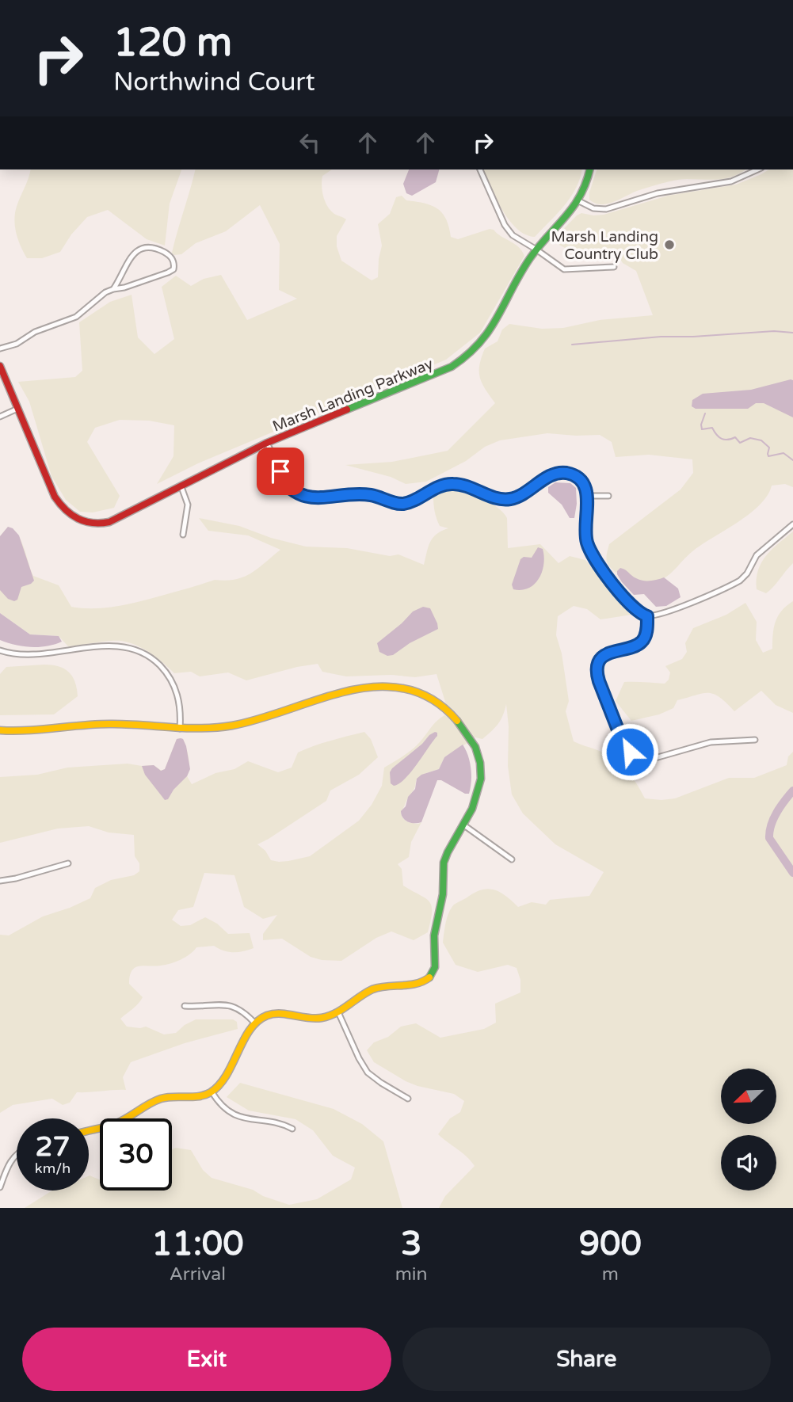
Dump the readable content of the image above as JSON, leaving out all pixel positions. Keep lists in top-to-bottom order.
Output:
{
  "streets": {
    "street": ["Marsh Landing Parkway"]
  },
  "places": ["Marsh Landing Country Club"],
  "north": "bottom left",
  "page": {
    "turn": ["120 m", "Northwind Court"],
    "speed": "27 km/h",
    "limit": "30",
    "eta": [
      "11:00",
      "Arrival",
      "3",
      "min",
      "900",
      "m"
    ],
    "buttons": ["Exit", "Share"]
  }
}
